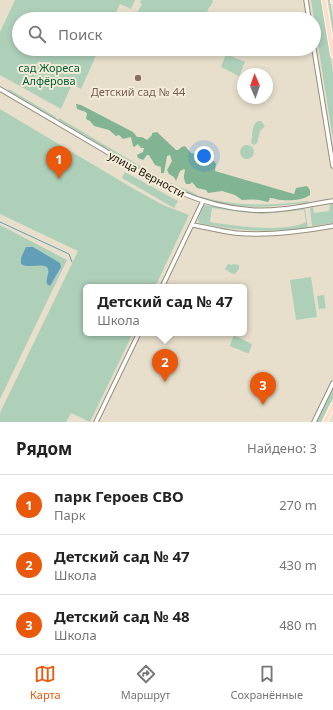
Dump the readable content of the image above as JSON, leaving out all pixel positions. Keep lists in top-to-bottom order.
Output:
{
  "streets": {
    "street": ["улица Верности"]
  },
  "parks": ["сад Жореса Алфёрова"],
  "places": ["Детский сад № 44"],
  "north": "top",
  "page": {
    "search": "Поиск",
    "pins": ["1", "2", "3"],
    "popup": ["Детский сад № 47", "Школа"],
    "heading": ["Рядом", "Найдено: 3"],
    "list": [
      {
        "mark": "1",
        "name": "парк Героев СВО",
        "note": "Парк",
        "value": "270 m"
      },
      {
        "mark": "2",
        "name": "Детский сад № 47",
        "note": "Школа",
        "value": "430 m"
      },
      {
        "mark": "3",
        "name": "Детский сад № 48",
        "note": "Школа",
        "value": "480 m"
      }
    ],
    "nav": ["Карта", "Маршрут", "Сохранённые"]
  }
}
